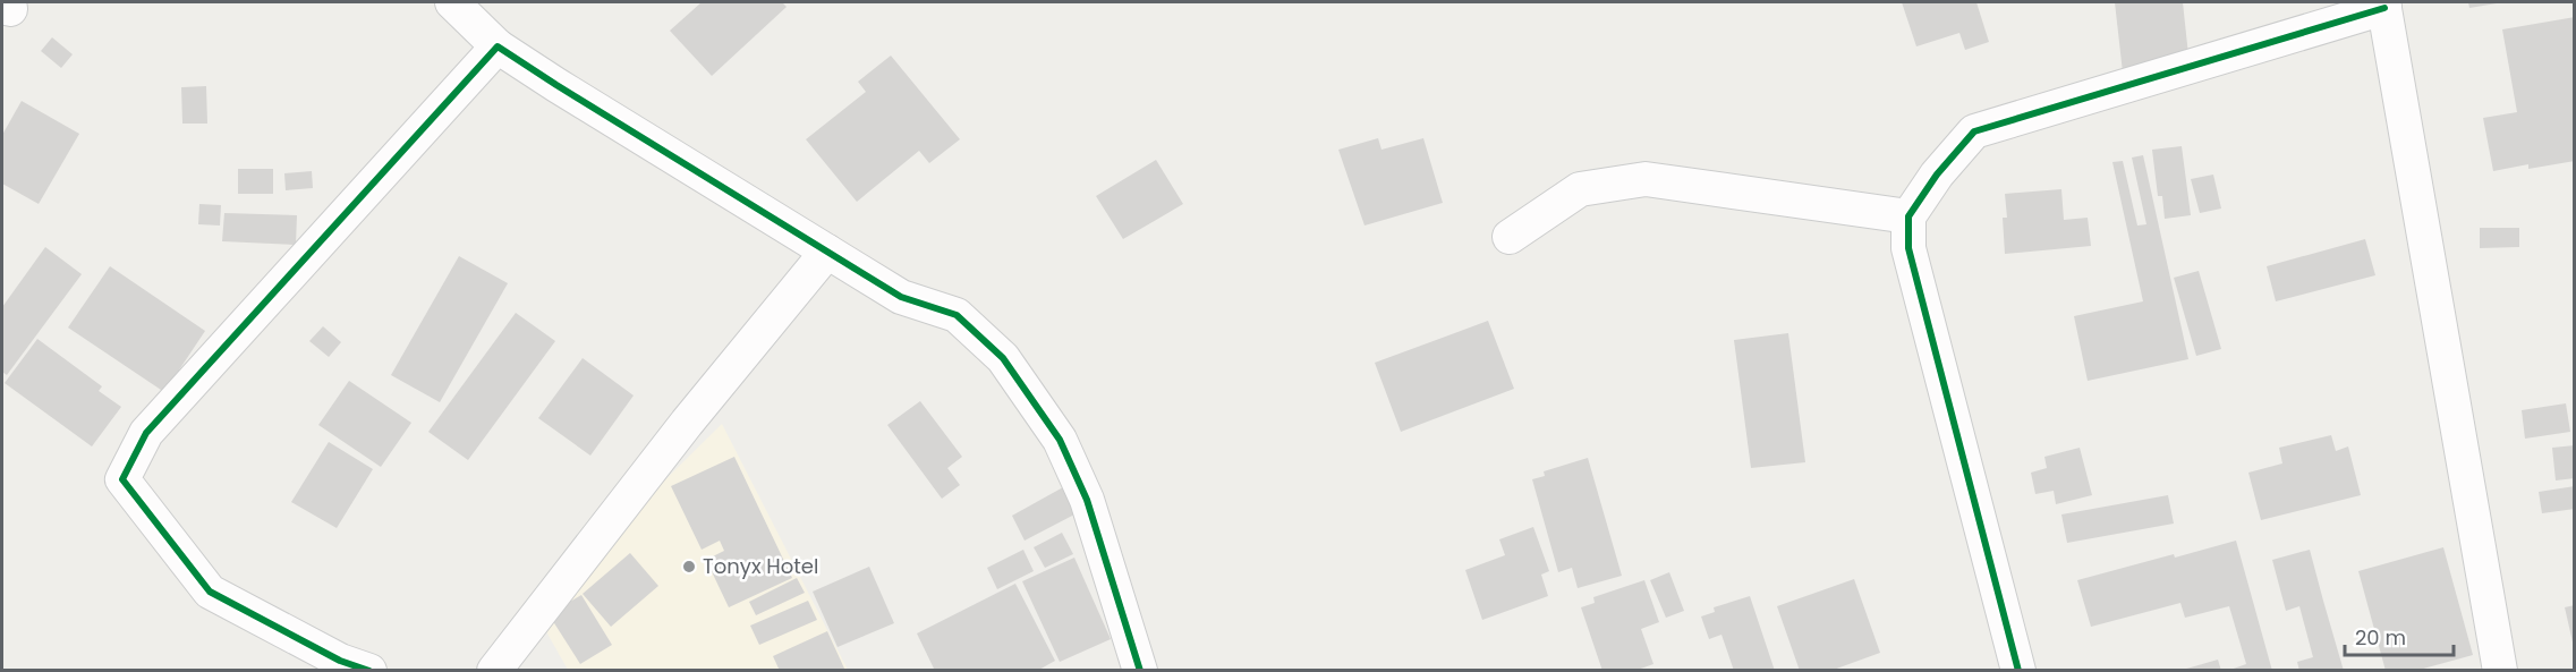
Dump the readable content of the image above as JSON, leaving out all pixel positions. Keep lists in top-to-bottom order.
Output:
{
  "places": ["Tonyx Hotel"],
  "scale_bar": "20 m"
}
